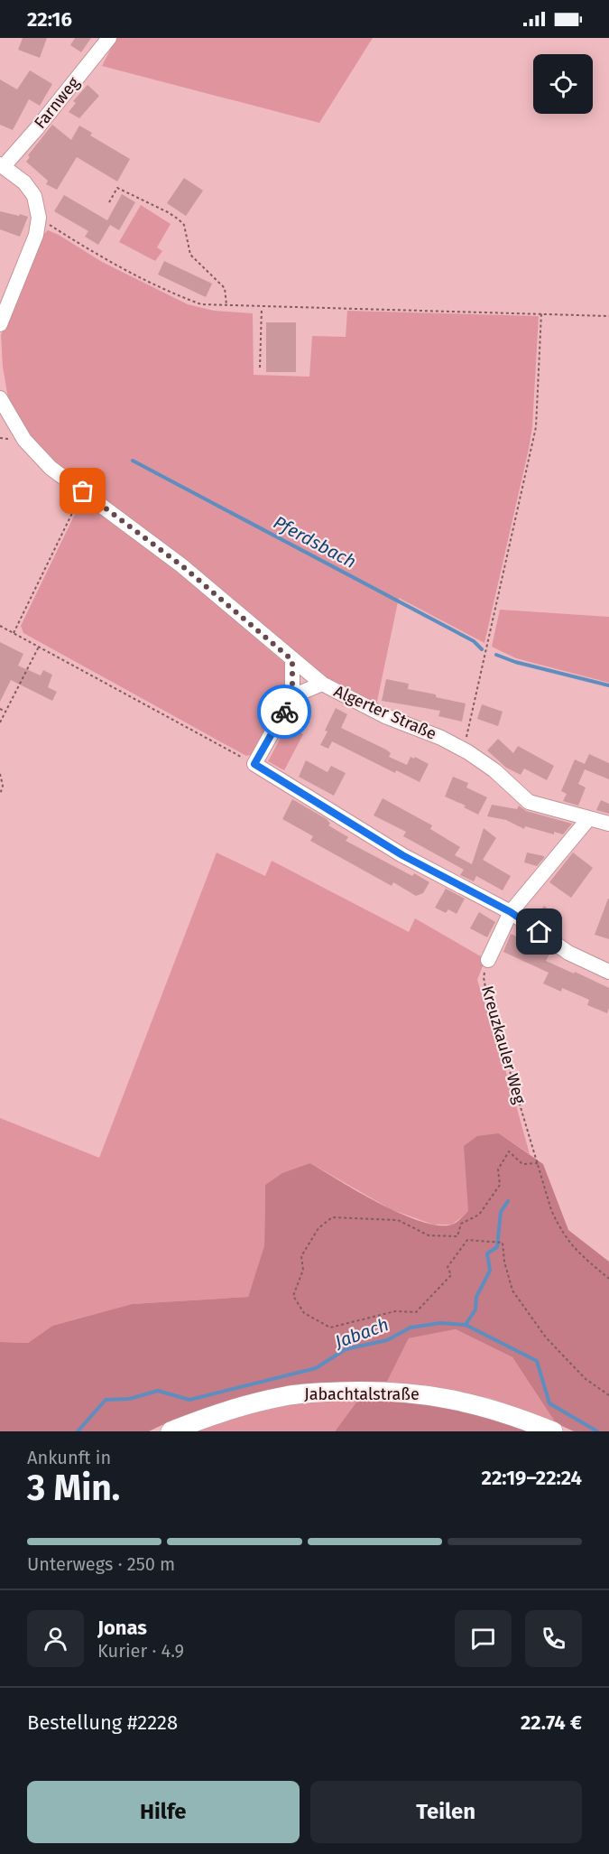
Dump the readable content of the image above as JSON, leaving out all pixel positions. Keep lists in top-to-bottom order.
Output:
{
  "streets": {
    "main road": ["Jabachtalstraße"],
    "street": ["Farnweg", "Algerter Straße"],
    "path": ["Kreuzkauler Weg"]
  },
  "water": ["Pferdsbach", "Jabach"],
  "page": {
    "status": "22:16",
    "heading": ["3 Min.", "Ankunft in", "22:19–22:24"],
    "panel": [
      "Jonas",
      "Kurier · 4.9",
      "Bestellung #2228",
      "22.74 €"
    ],
    "bar": "Unterwegs · 250 m",
    "buttons": ["Hilfe", "Teilen"]
  }
}
